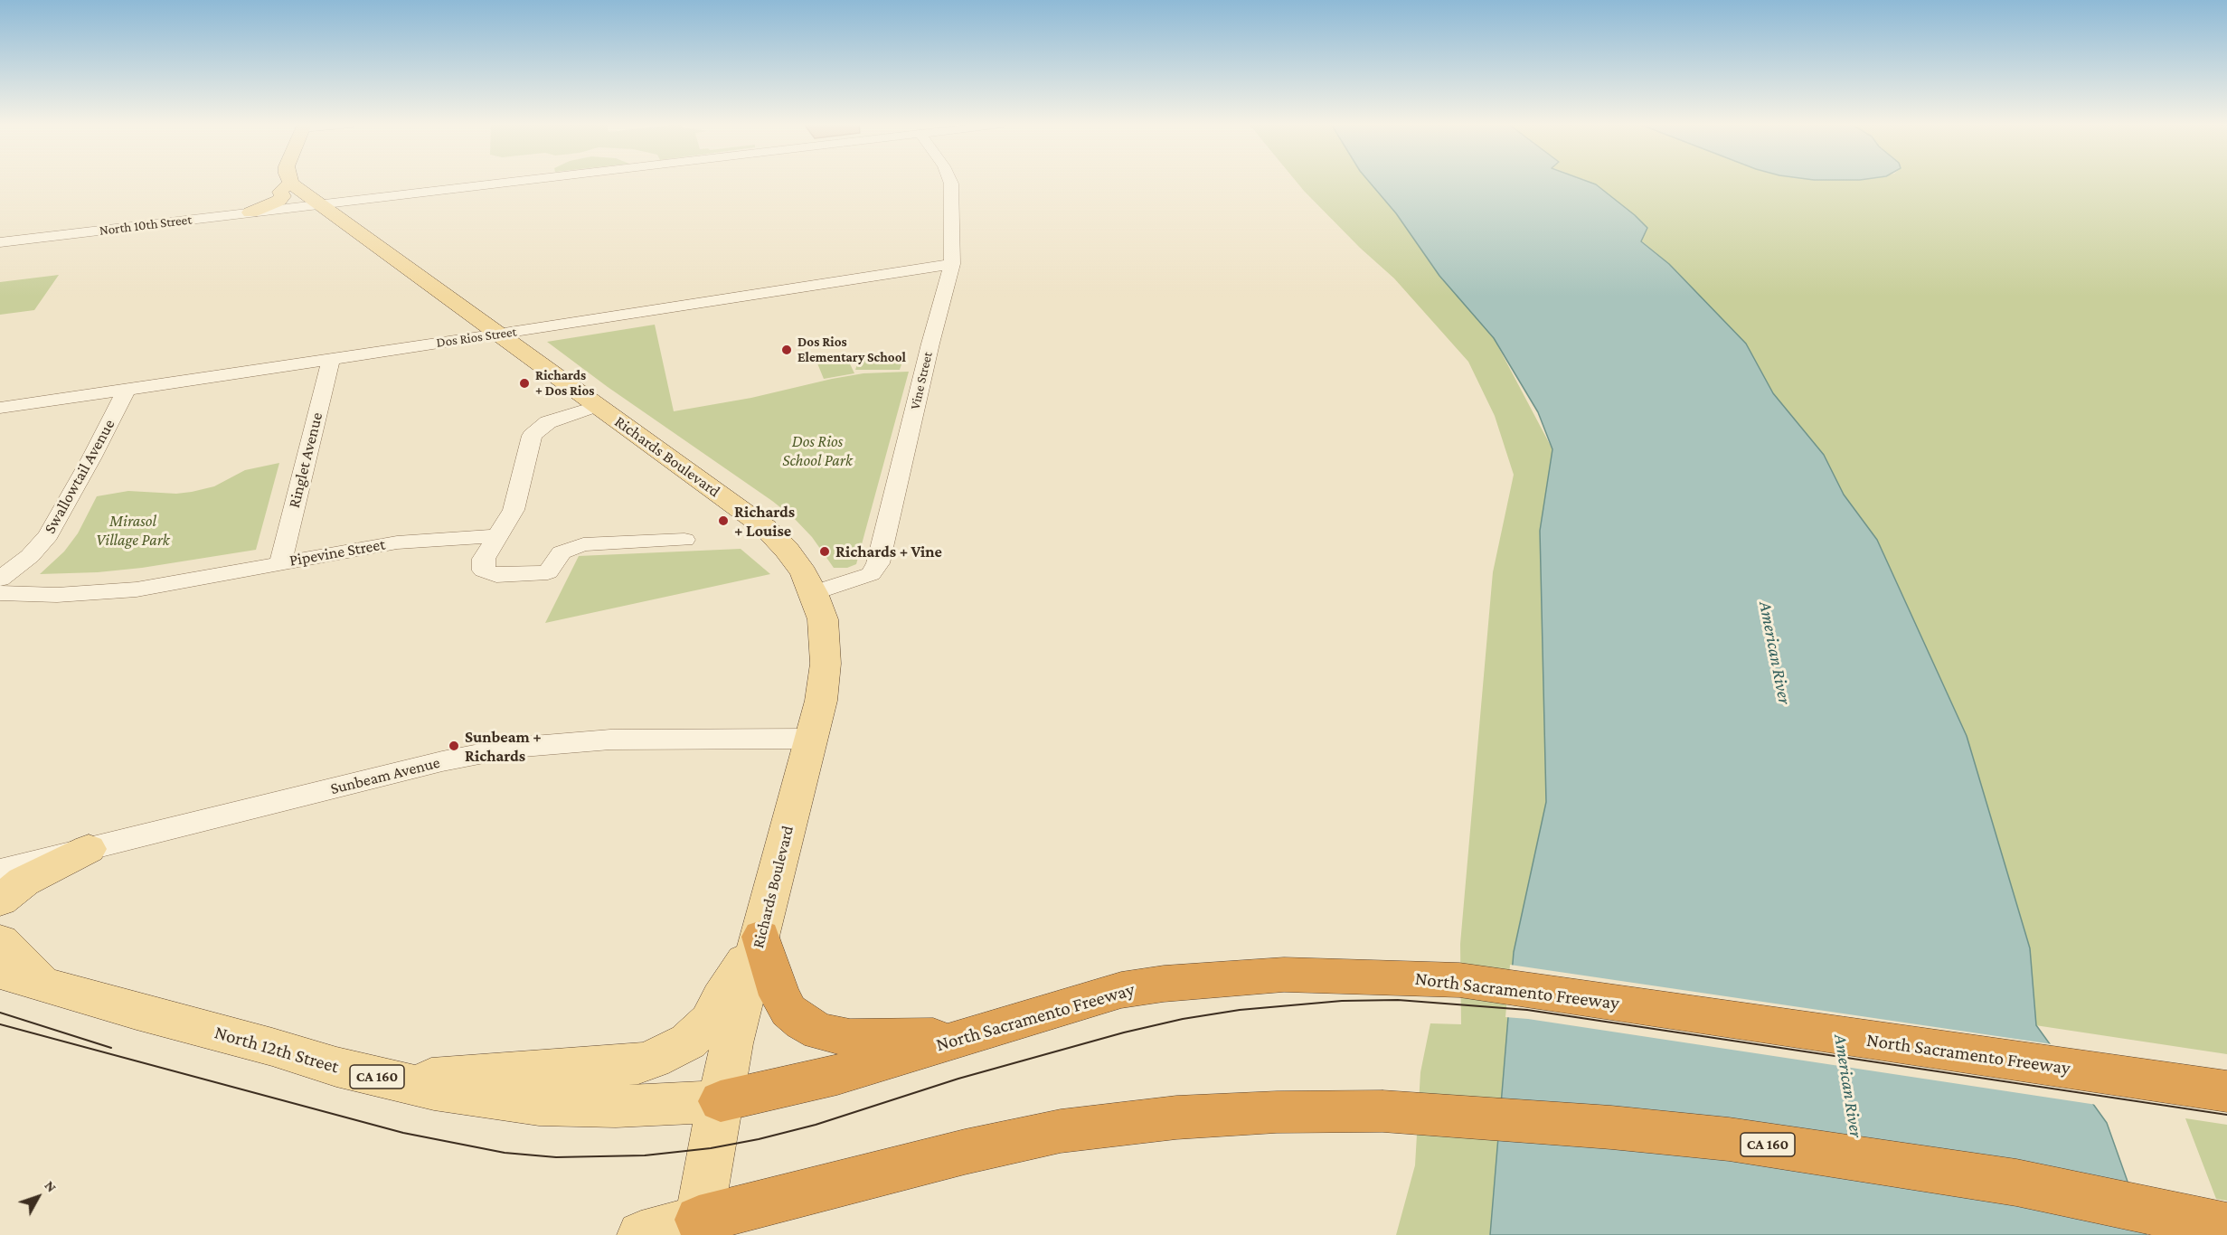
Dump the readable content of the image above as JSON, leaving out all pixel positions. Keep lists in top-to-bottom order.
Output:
{
  "streets": {
    "highway": ["North Sacramento Freeway", "CA 160"],
    "main road": ["Richards Boulevard", "North 12th Street"],
    "street": [
      "North 10th Street",
      "Dos Rios Street",
      "Vine Street",
      "Ringlet Avenue",
      "Swallowtail Avenue",
      "Pipevine Street",
      "Sunbeam Avenue"
    ]
  },
  "crossings": [
    ["North 10th Street", "Richards Boulevard"],
    ["Dos Rios Street", "Vine Street"],
    ["Dos Rios Street", "Richards Boulevard"],
    ["Dos Rios Street", "Ringlet Avenue"],
    ["Dos Rios Street", "Swallowtail Avenue"],
    ["Vine Street", "Richards Boulevard"],
    ["Richards Boulevard", "Sunbeam Avenue"],
    ["Richards Boulevard", "North Sacramento Freeway"],
    ["Richards Boulevard", "North 12th Street"],
    ["Richards Boulevard", "CA 160"],
    ["Ringlet Avenue", "Pipevine Street"],
    ["North Sacramento Freeway", "North 12th Street"]
  ],
  "water": ["American River"],
  "parks": ["Dos Rios School Park", "Mirasol Village Park"],
  "places": [
    "Dos Rios Elementary School",
    "Richards + Dos Rios",
    "Richards + Louise",
    "Richards + Vine",
    "Sunbeam + Richards"
  ],
  "north": "top right"
}
